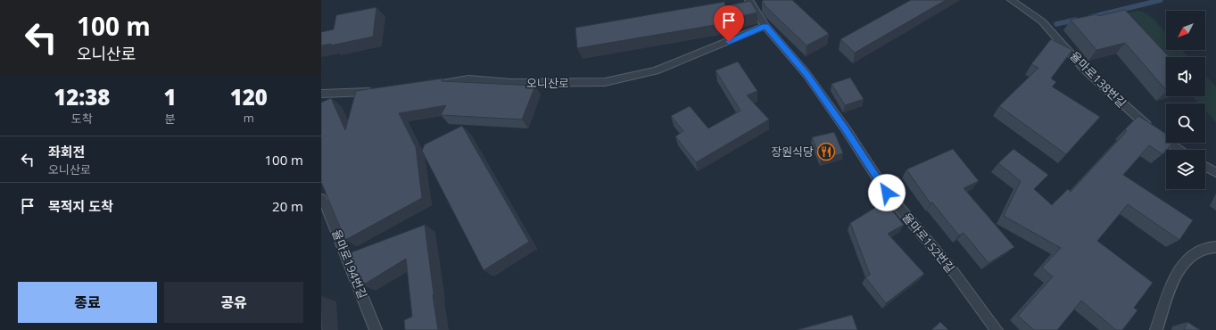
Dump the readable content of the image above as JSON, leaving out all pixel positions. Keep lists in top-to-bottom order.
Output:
{
  "streets": {
    "lane": [
      "율마로138번길",
      "오니산로",
      "율마로152번길",
      "율마로194번길"
    ]
  },
  "crossings": [
    ["오니산로", "율마로152번길"]
  ],
  "places": {
    "restaurant": ["장원식당"]
  },
  "north": "bottom left",
  "page": {
    "turn": ["100 m", "오니산로"],
    "eta": [
      "12:38",
      "도착",
      "1",
      "분",
      "120",
      "m"
    ],
    "list": [
      {
        "name": "좌회전",
        "note": "오니산로",
        "value": "100 m"
      },
      {
        "name": "목적지 도착",
        "value": "20 m"
      }
    ],
    "buttons": ["종료", "공유"]
  }
}
